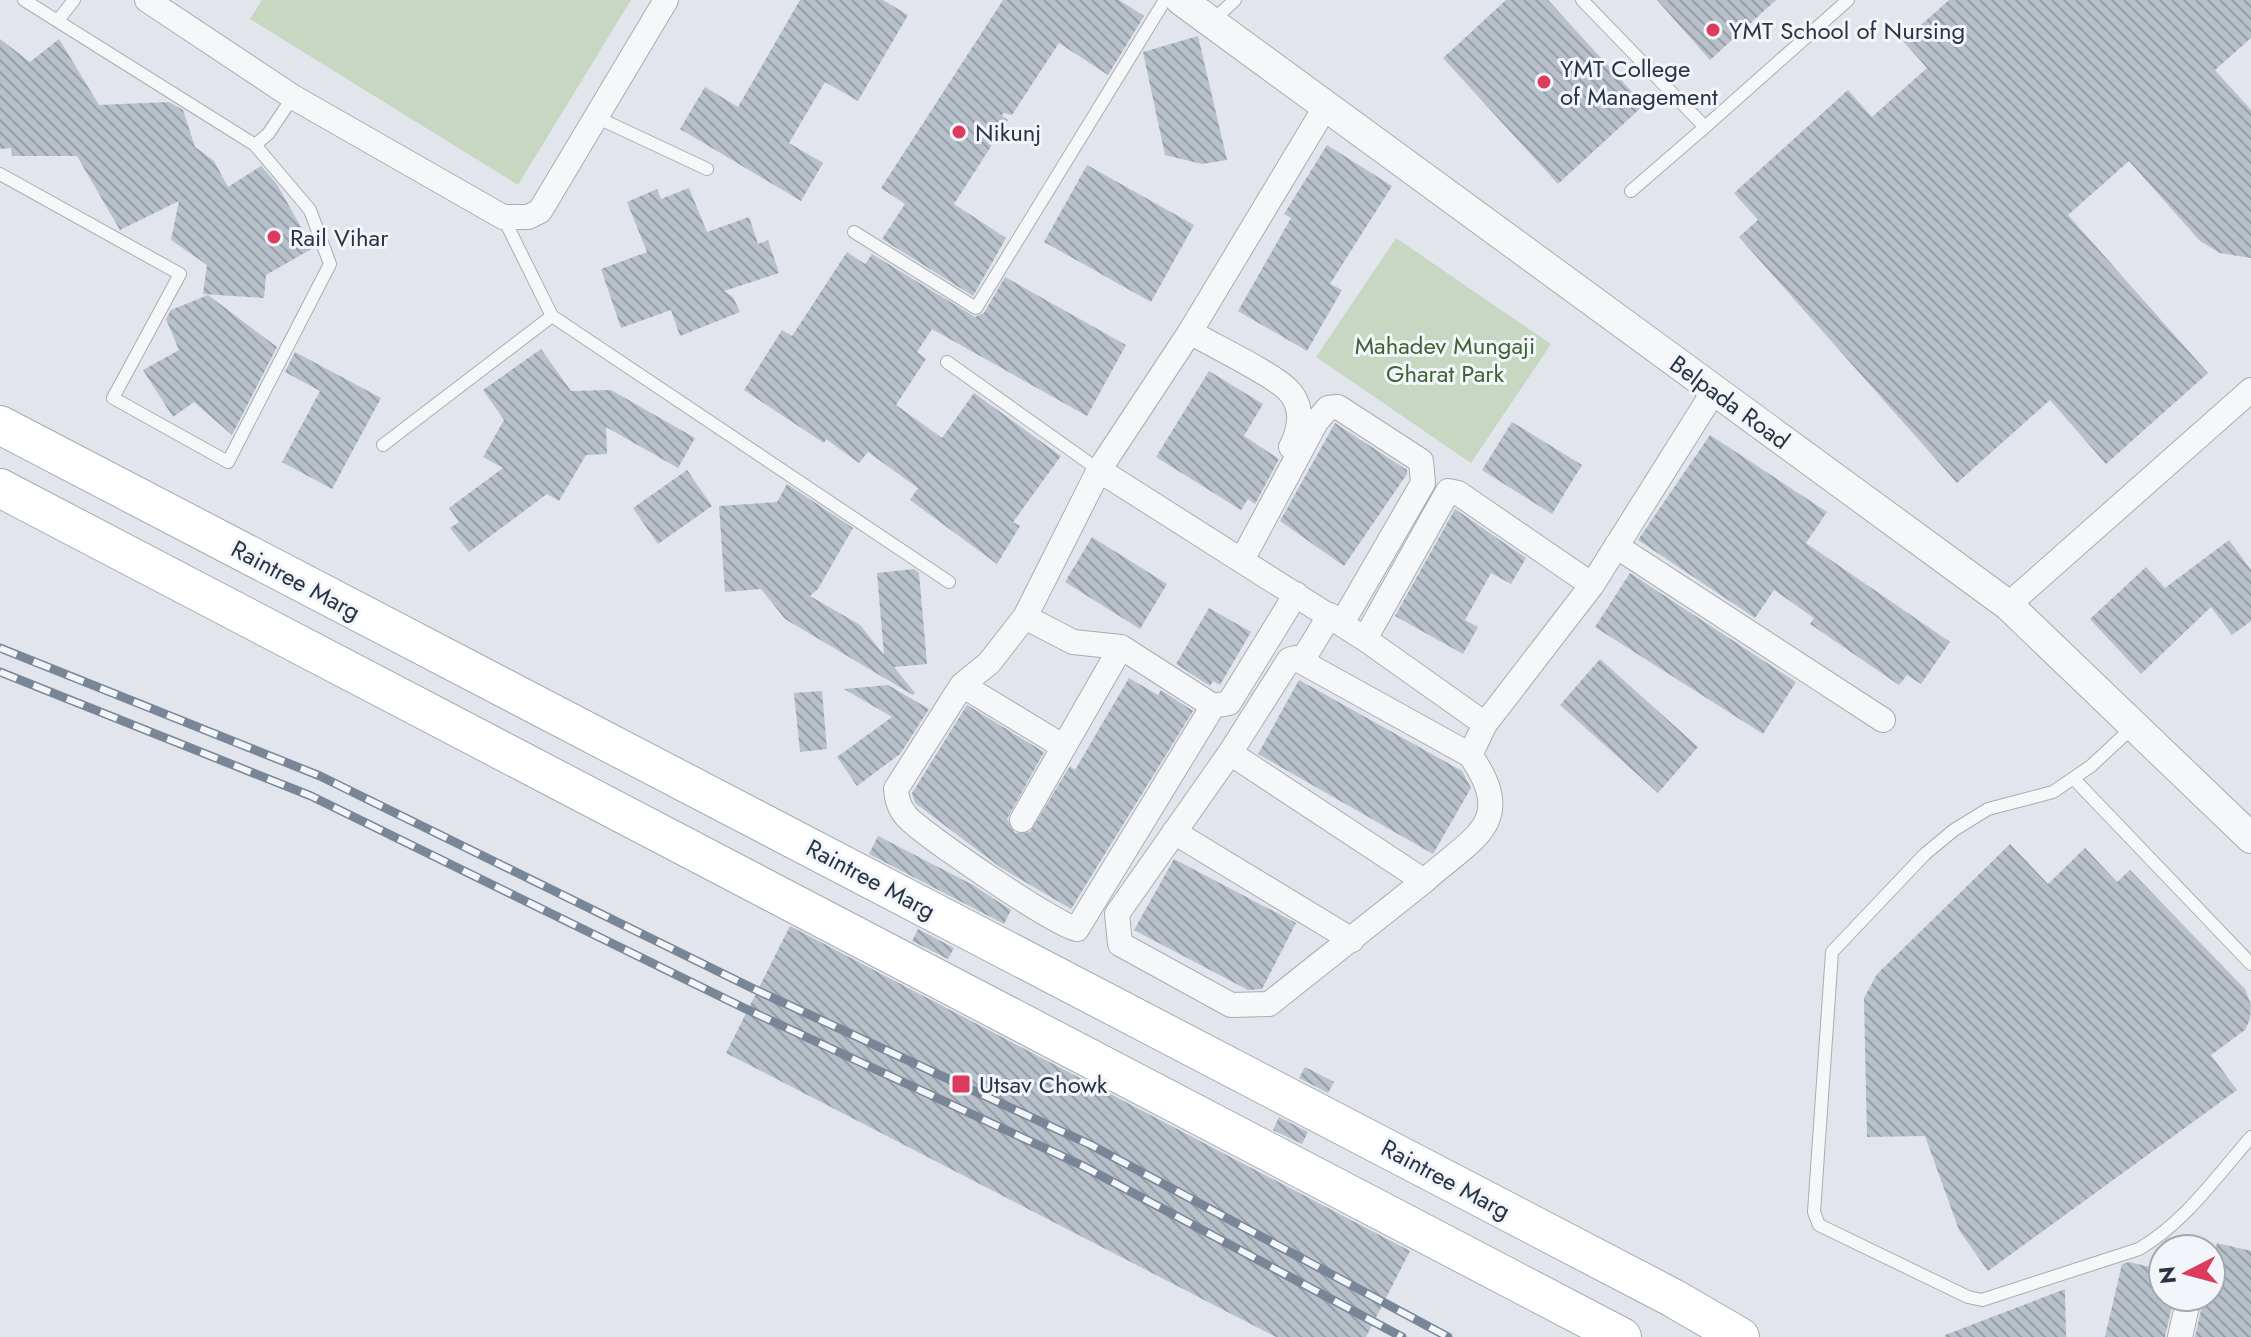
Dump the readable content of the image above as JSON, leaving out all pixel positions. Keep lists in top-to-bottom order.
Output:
{
  "streets": {
    "main road": ["Raintree Marg"],
    "street": ["Belpada Road"]
  },
  "parks": ["Mahadev Mungaji Gharat Park"],
  "places": {
    "other": [
      "YMT School of Nursing",
      "YMT College of Management",
      "Nikunj",
      "Rail Vihar"
    ],
    "transit": ["Utsav Chowk"]
  },
  "north": "left"
}
